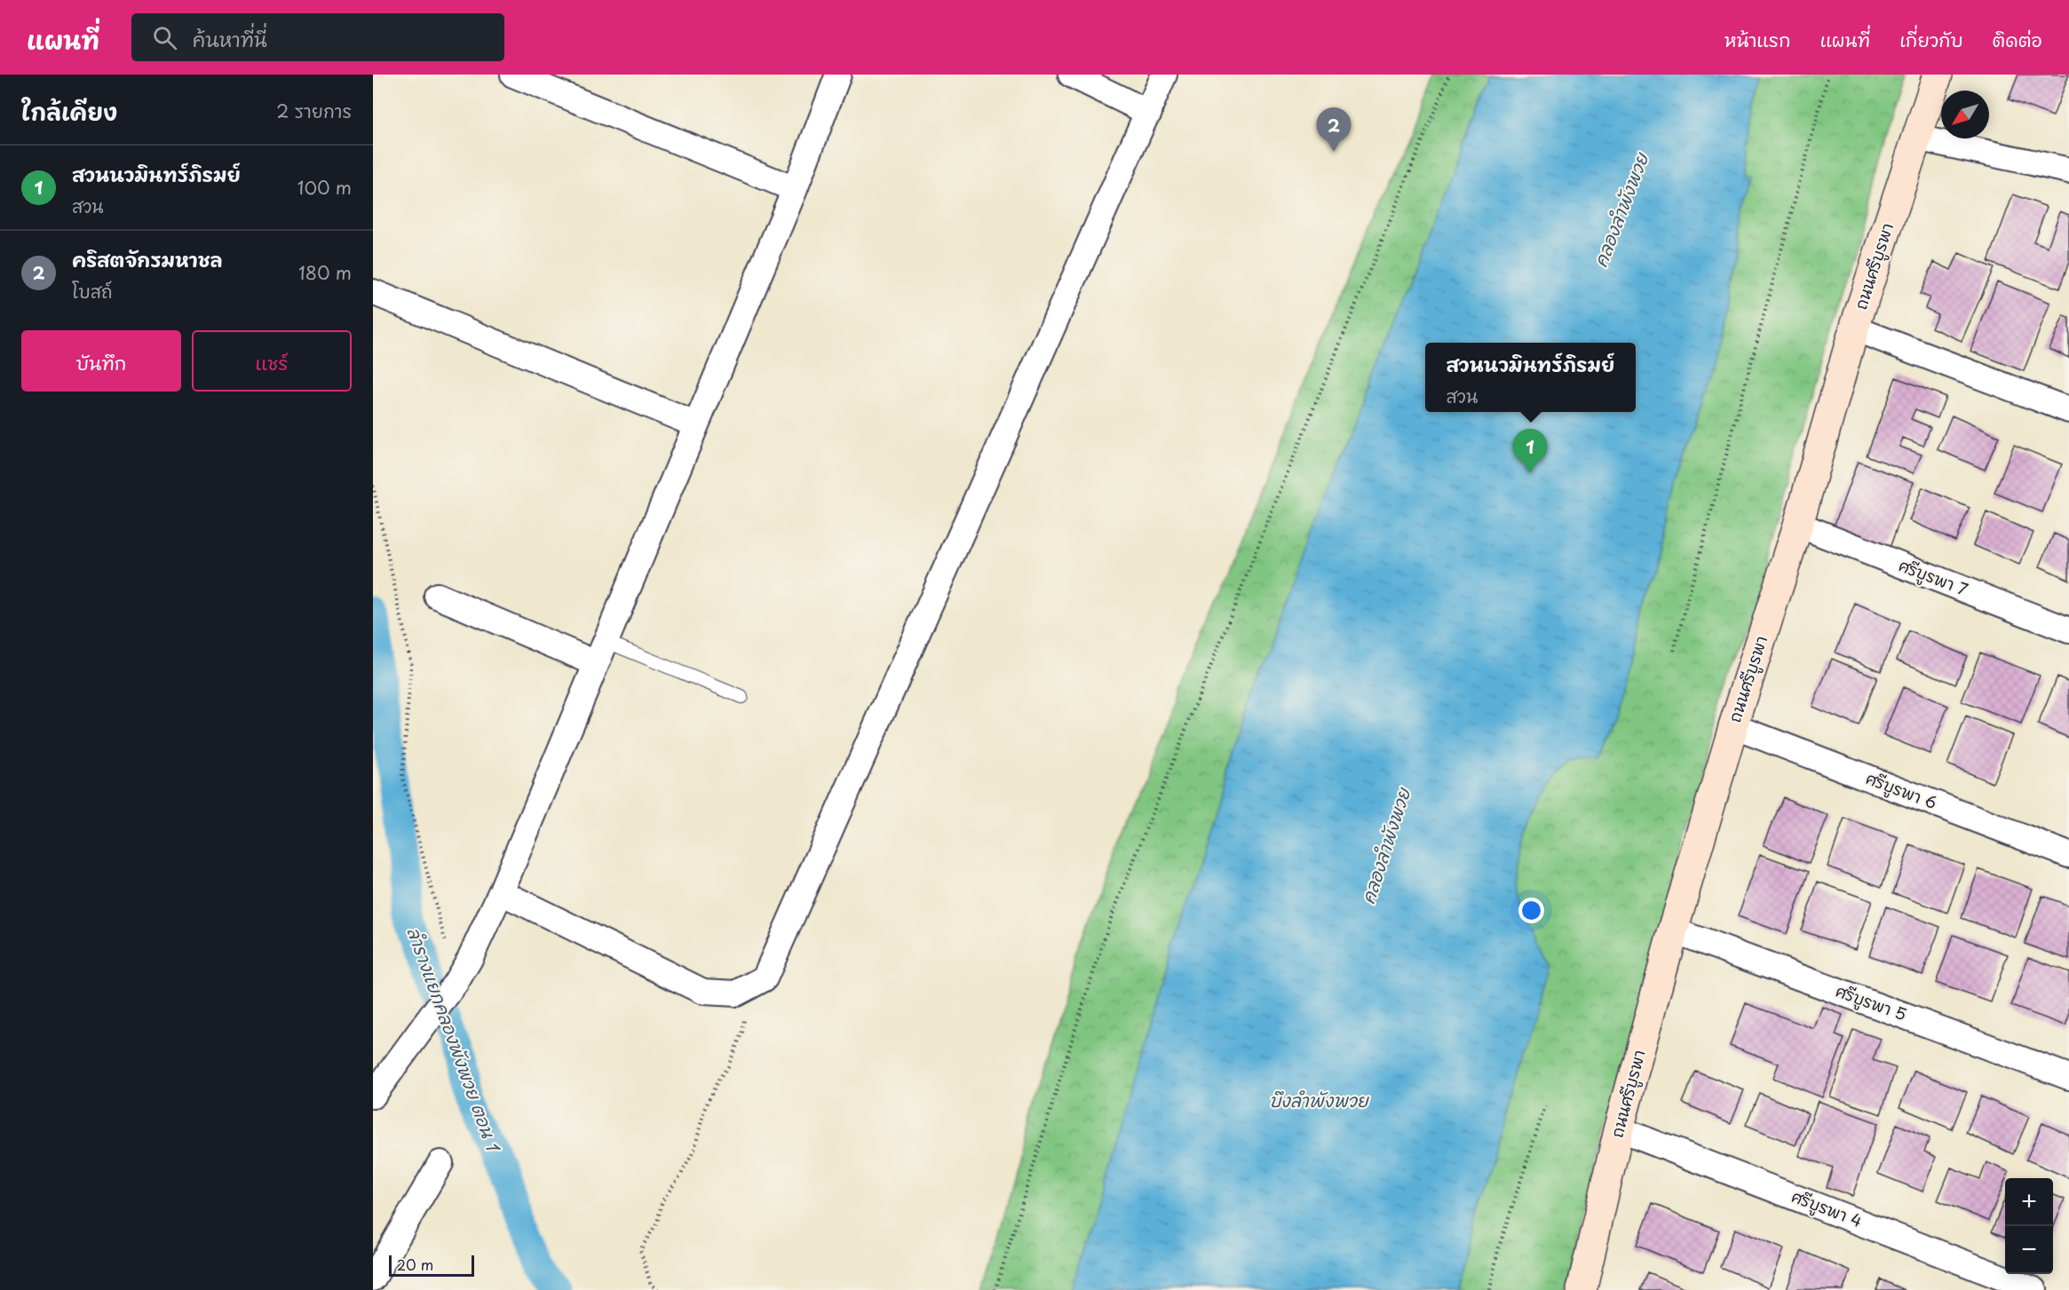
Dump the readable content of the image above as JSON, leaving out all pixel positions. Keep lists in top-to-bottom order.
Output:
{
  "streets": {
    "street": [
      "ถนนศรีบูรพา",
      "ศรีบูรพา 7",
      "ศรีบูรพา 6",
      "ศรีบูรพา 5",
      "ศรีบูรพา 4"
    ]
  },
  "crossings": [
    ["ถนนศรีบูรพา", "ศรีบูรพา 7"],
    ["ถนนศรีบูรพา", "ศรีบูรพา 6"],
    ["ถนนศรีบูรพา", "ศรีบูรพา 5"],
    ["ถนนศรีบูรพา", "ศรีบูรพา 4"]
  ],
  "water": ["คลองลำพังพวย", "ลำรางแยกคลองพังพวย ตอน 1", "บึงลำพังพวย"],
  "scale_bar": "20 m",
  "north": "bottom left",
  "page": {
    "header": "แผนที่",
    "search": "ค้นหาที่นี่",
    "nav": [
      "หน้าแรก",
      "แผนที่",
      "เกี่ยวกับ",
      "ติดต่อ"
    ],
    "heading": ["ใกล้เคียง", "2 รายการ"],
    "pins": ["2", "1"],
    "list": [
      {
        "mark": "1",
        "name": "สวนนวมินทร์ภิรมย์",
        "note": "สวน",
        "value": "100 m"
      },
      {
        "mark": "2",
        "name": "คริสตจักรมหาชล",
        "note": "โบสถ์",
        "value": "180 m"
      }
    ],
    "buttons": ["บันทึก", "แชร์"],
    "popup": ["สวนนวมินทร์ภิรมย์", "สวน"],
    "map_buttons": ["+", "−"],
    "scale": "20 m"
  }
}
